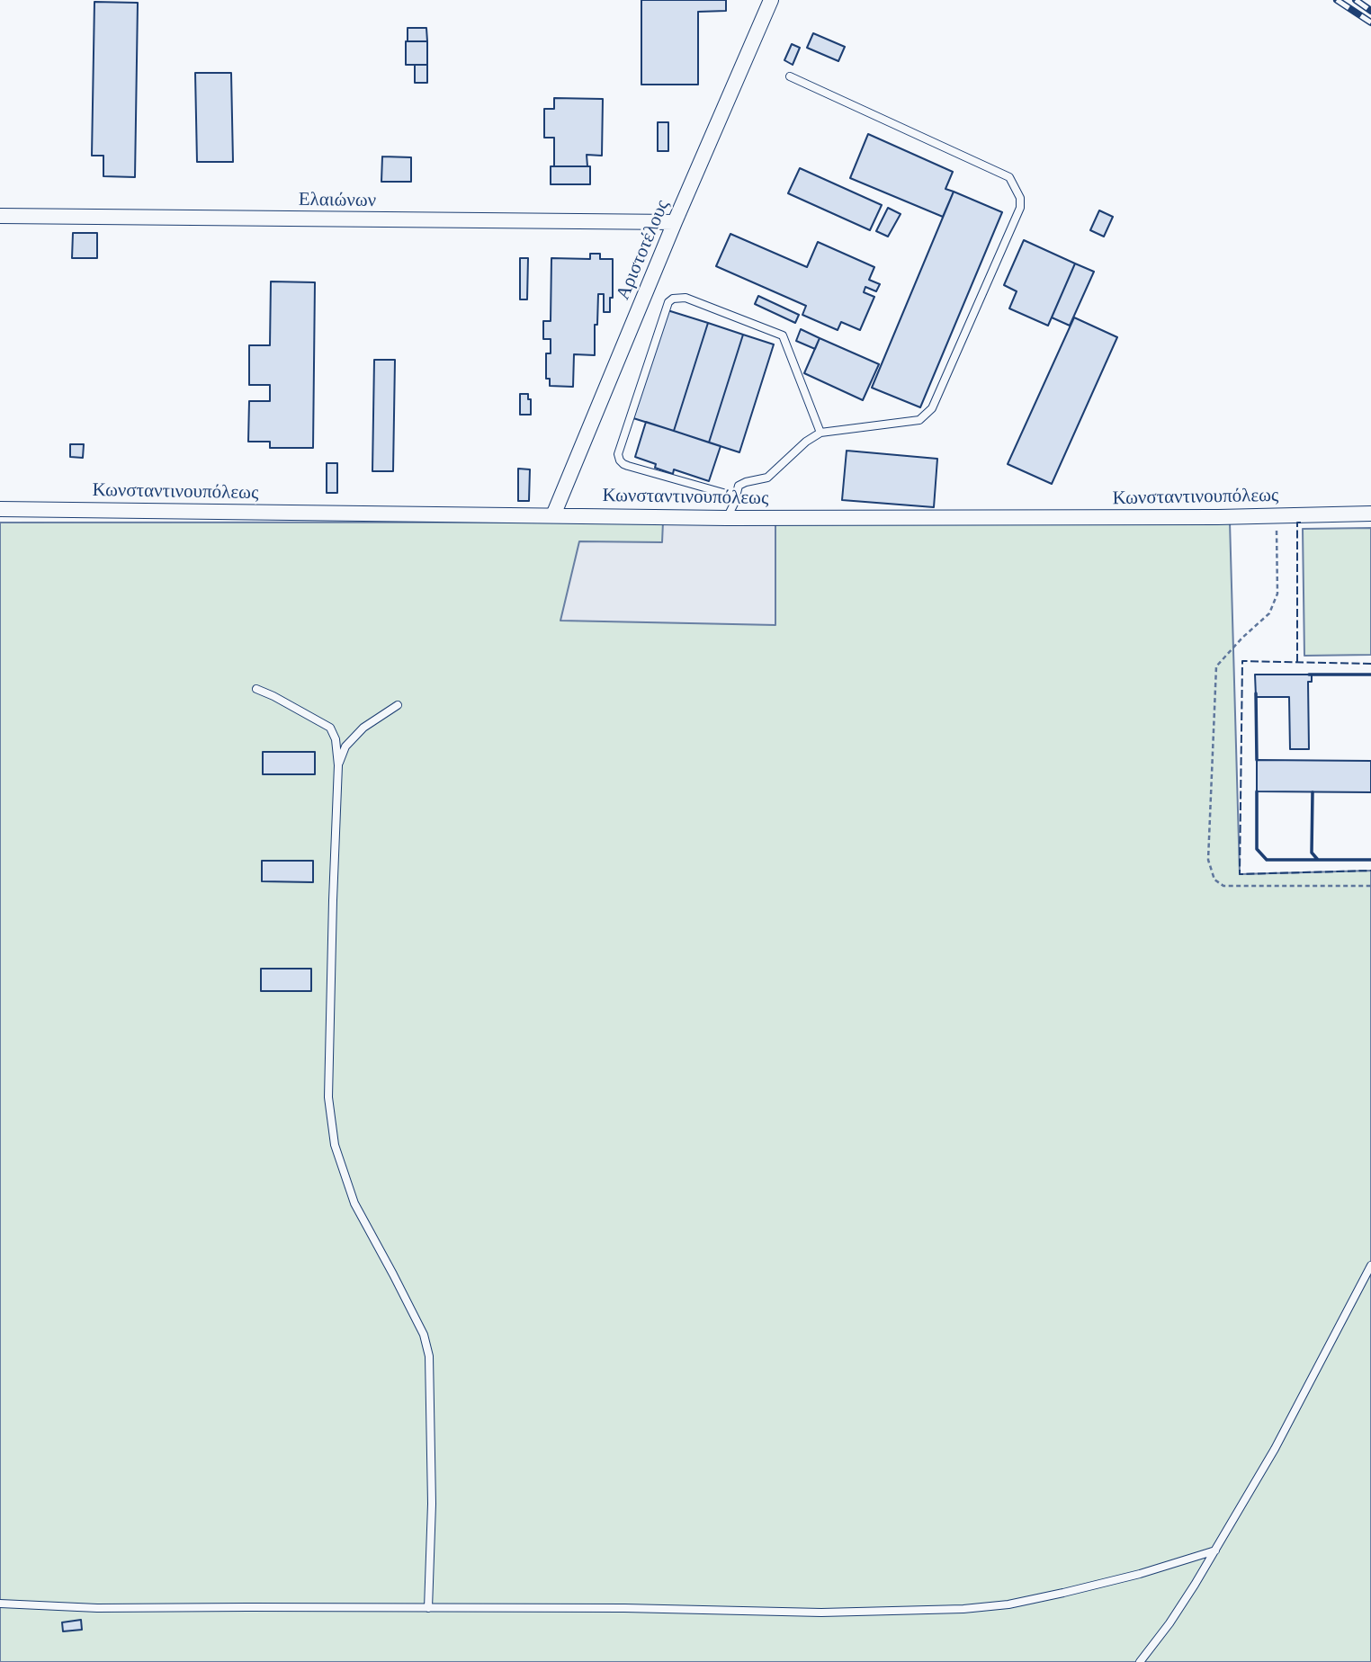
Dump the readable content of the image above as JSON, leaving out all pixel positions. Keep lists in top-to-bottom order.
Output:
{
  "streets": {
    "street": ["Ελαιώνων", "Αριστοτέλους", "Κωνσταντινουπόλεως"]
  },
  "crossings": [
    ["Ελαιώνων", "Αριστοτέλους"],
    ["Αριστοτέλους", "Κωνσταντινουπόλεως"]
  ]
}
